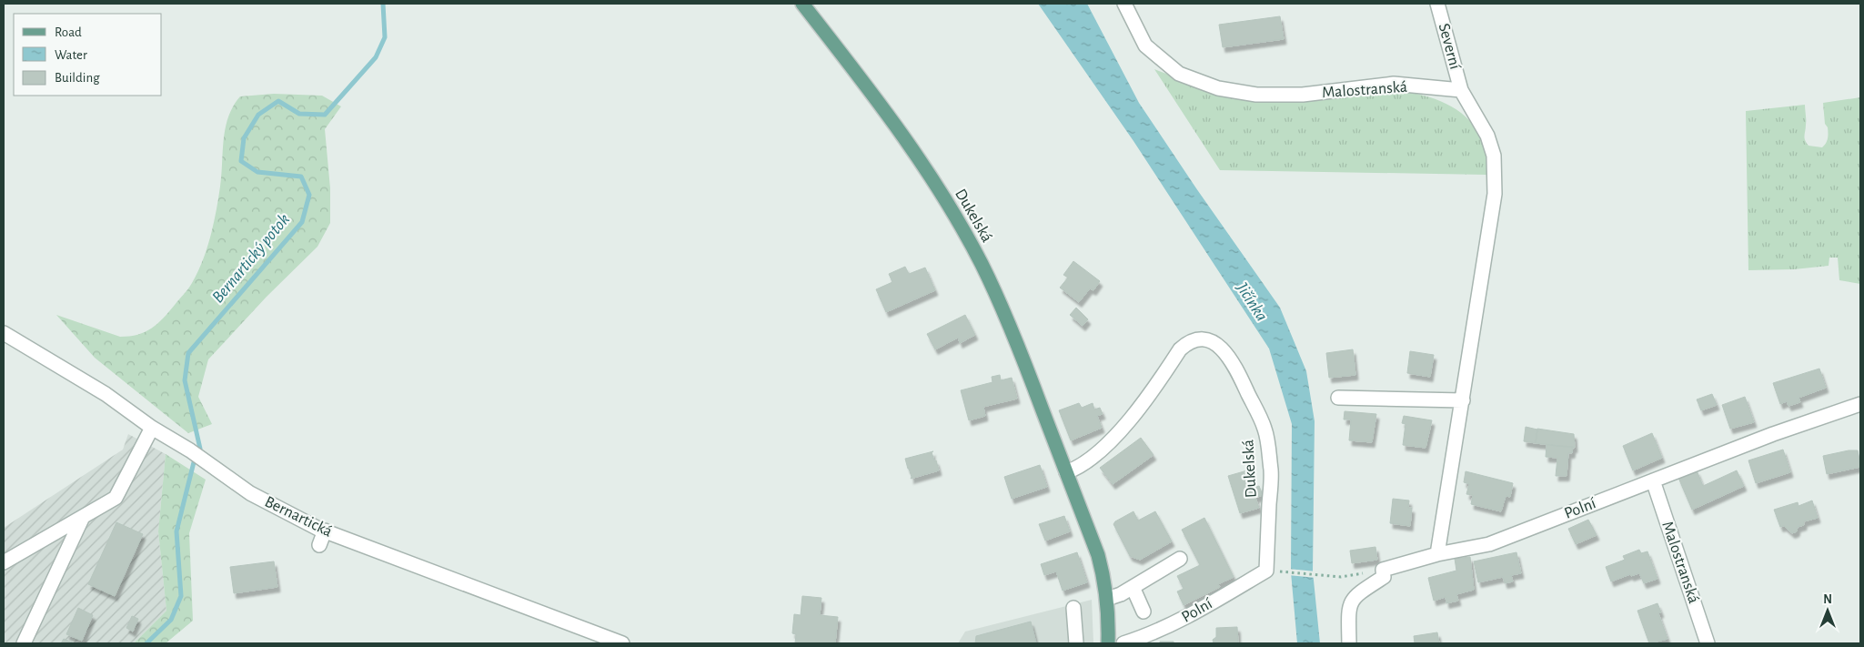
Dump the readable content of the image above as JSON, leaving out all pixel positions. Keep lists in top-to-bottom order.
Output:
{
  "streets": {
    "main road": ["Dukelská"],
    "street": [
      "Severní",
      "Malostranská",
      "Polní",
      "Bernartická"
    ]
  },
  "crossings": [
    ["Severní", "Malostranská"],
    ["Malostranská", "Polní"],
    ["Dukelská", "Polní"]
  ],
  "water": ["Bernartický potok", "Jičínka"],
  "legend": ["Road", "Water", "Building"],
  "north": "top"
}
